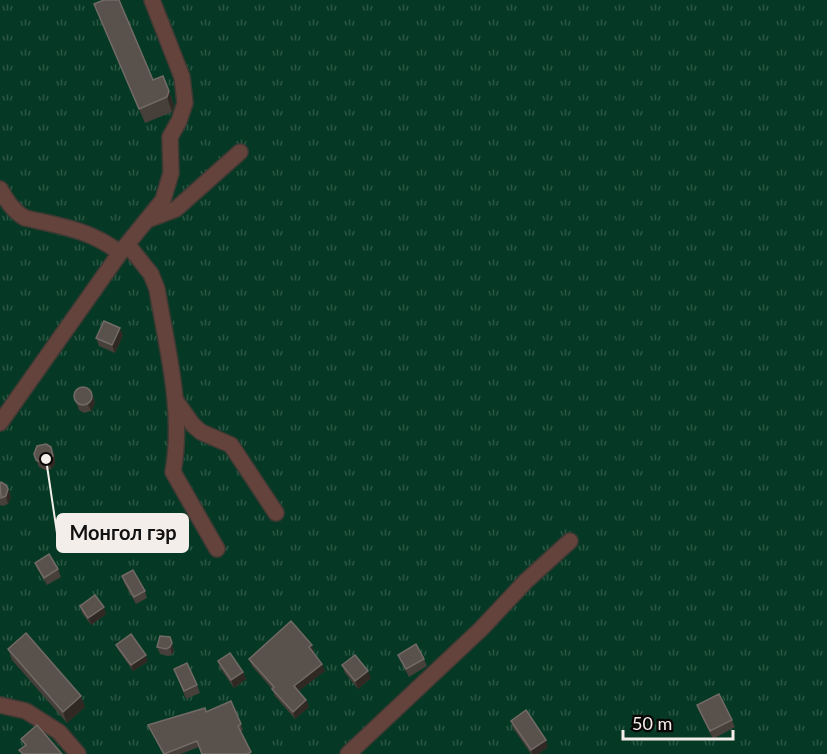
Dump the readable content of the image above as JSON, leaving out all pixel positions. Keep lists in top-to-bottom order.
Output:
{
  "places": ["Монгол гэр"],
  "scale_bar": "50 m"
}
